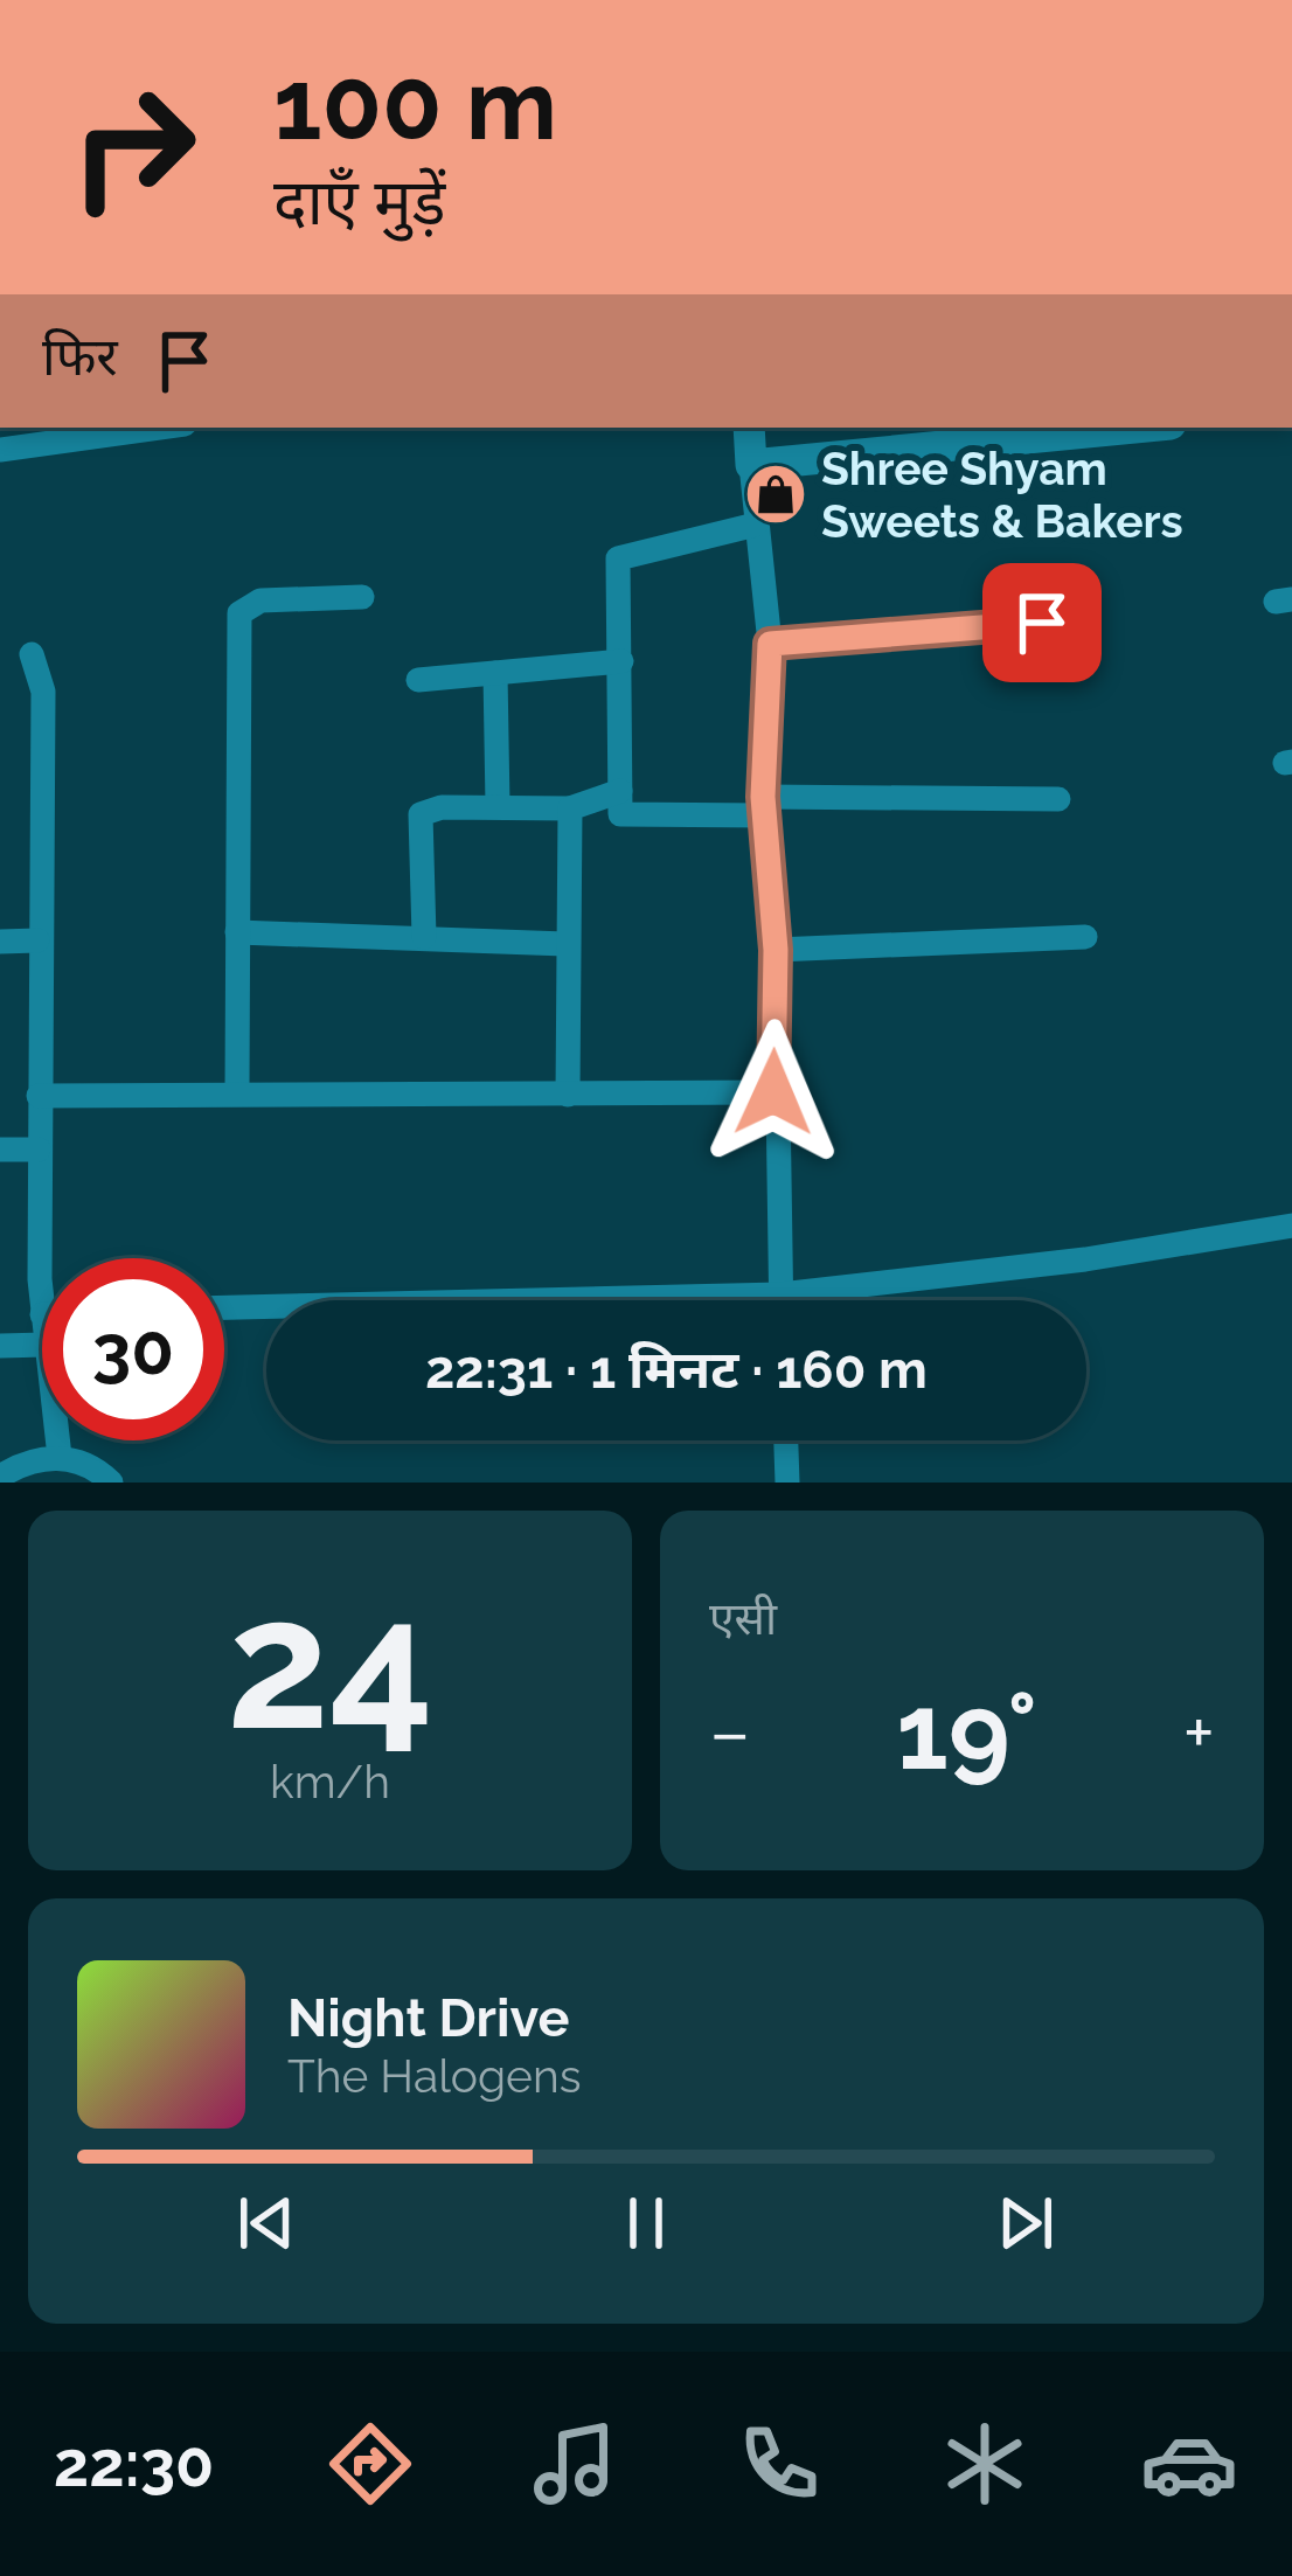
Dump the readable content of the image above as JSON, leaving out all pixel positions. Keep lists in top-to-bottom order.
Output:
{
  "places": {
    "shop": ["Shree Shyam Sweets & Bakers"]
  },
  "page": {
    "turn": ["100 m", "दाएँ मुड़ें"],
    "then": "फिर",
    "limit": "30",
    "trip": "22:31 · 1 मिनट · 160 m",
    "tile": [
      ["24", "km/h"],
      "एसी"
    ],
    "heat": ["−", "19°", "+"],
    "song": ["Night Drive", "The Halogens"],
    "tabs": "22:30"
  }
}
